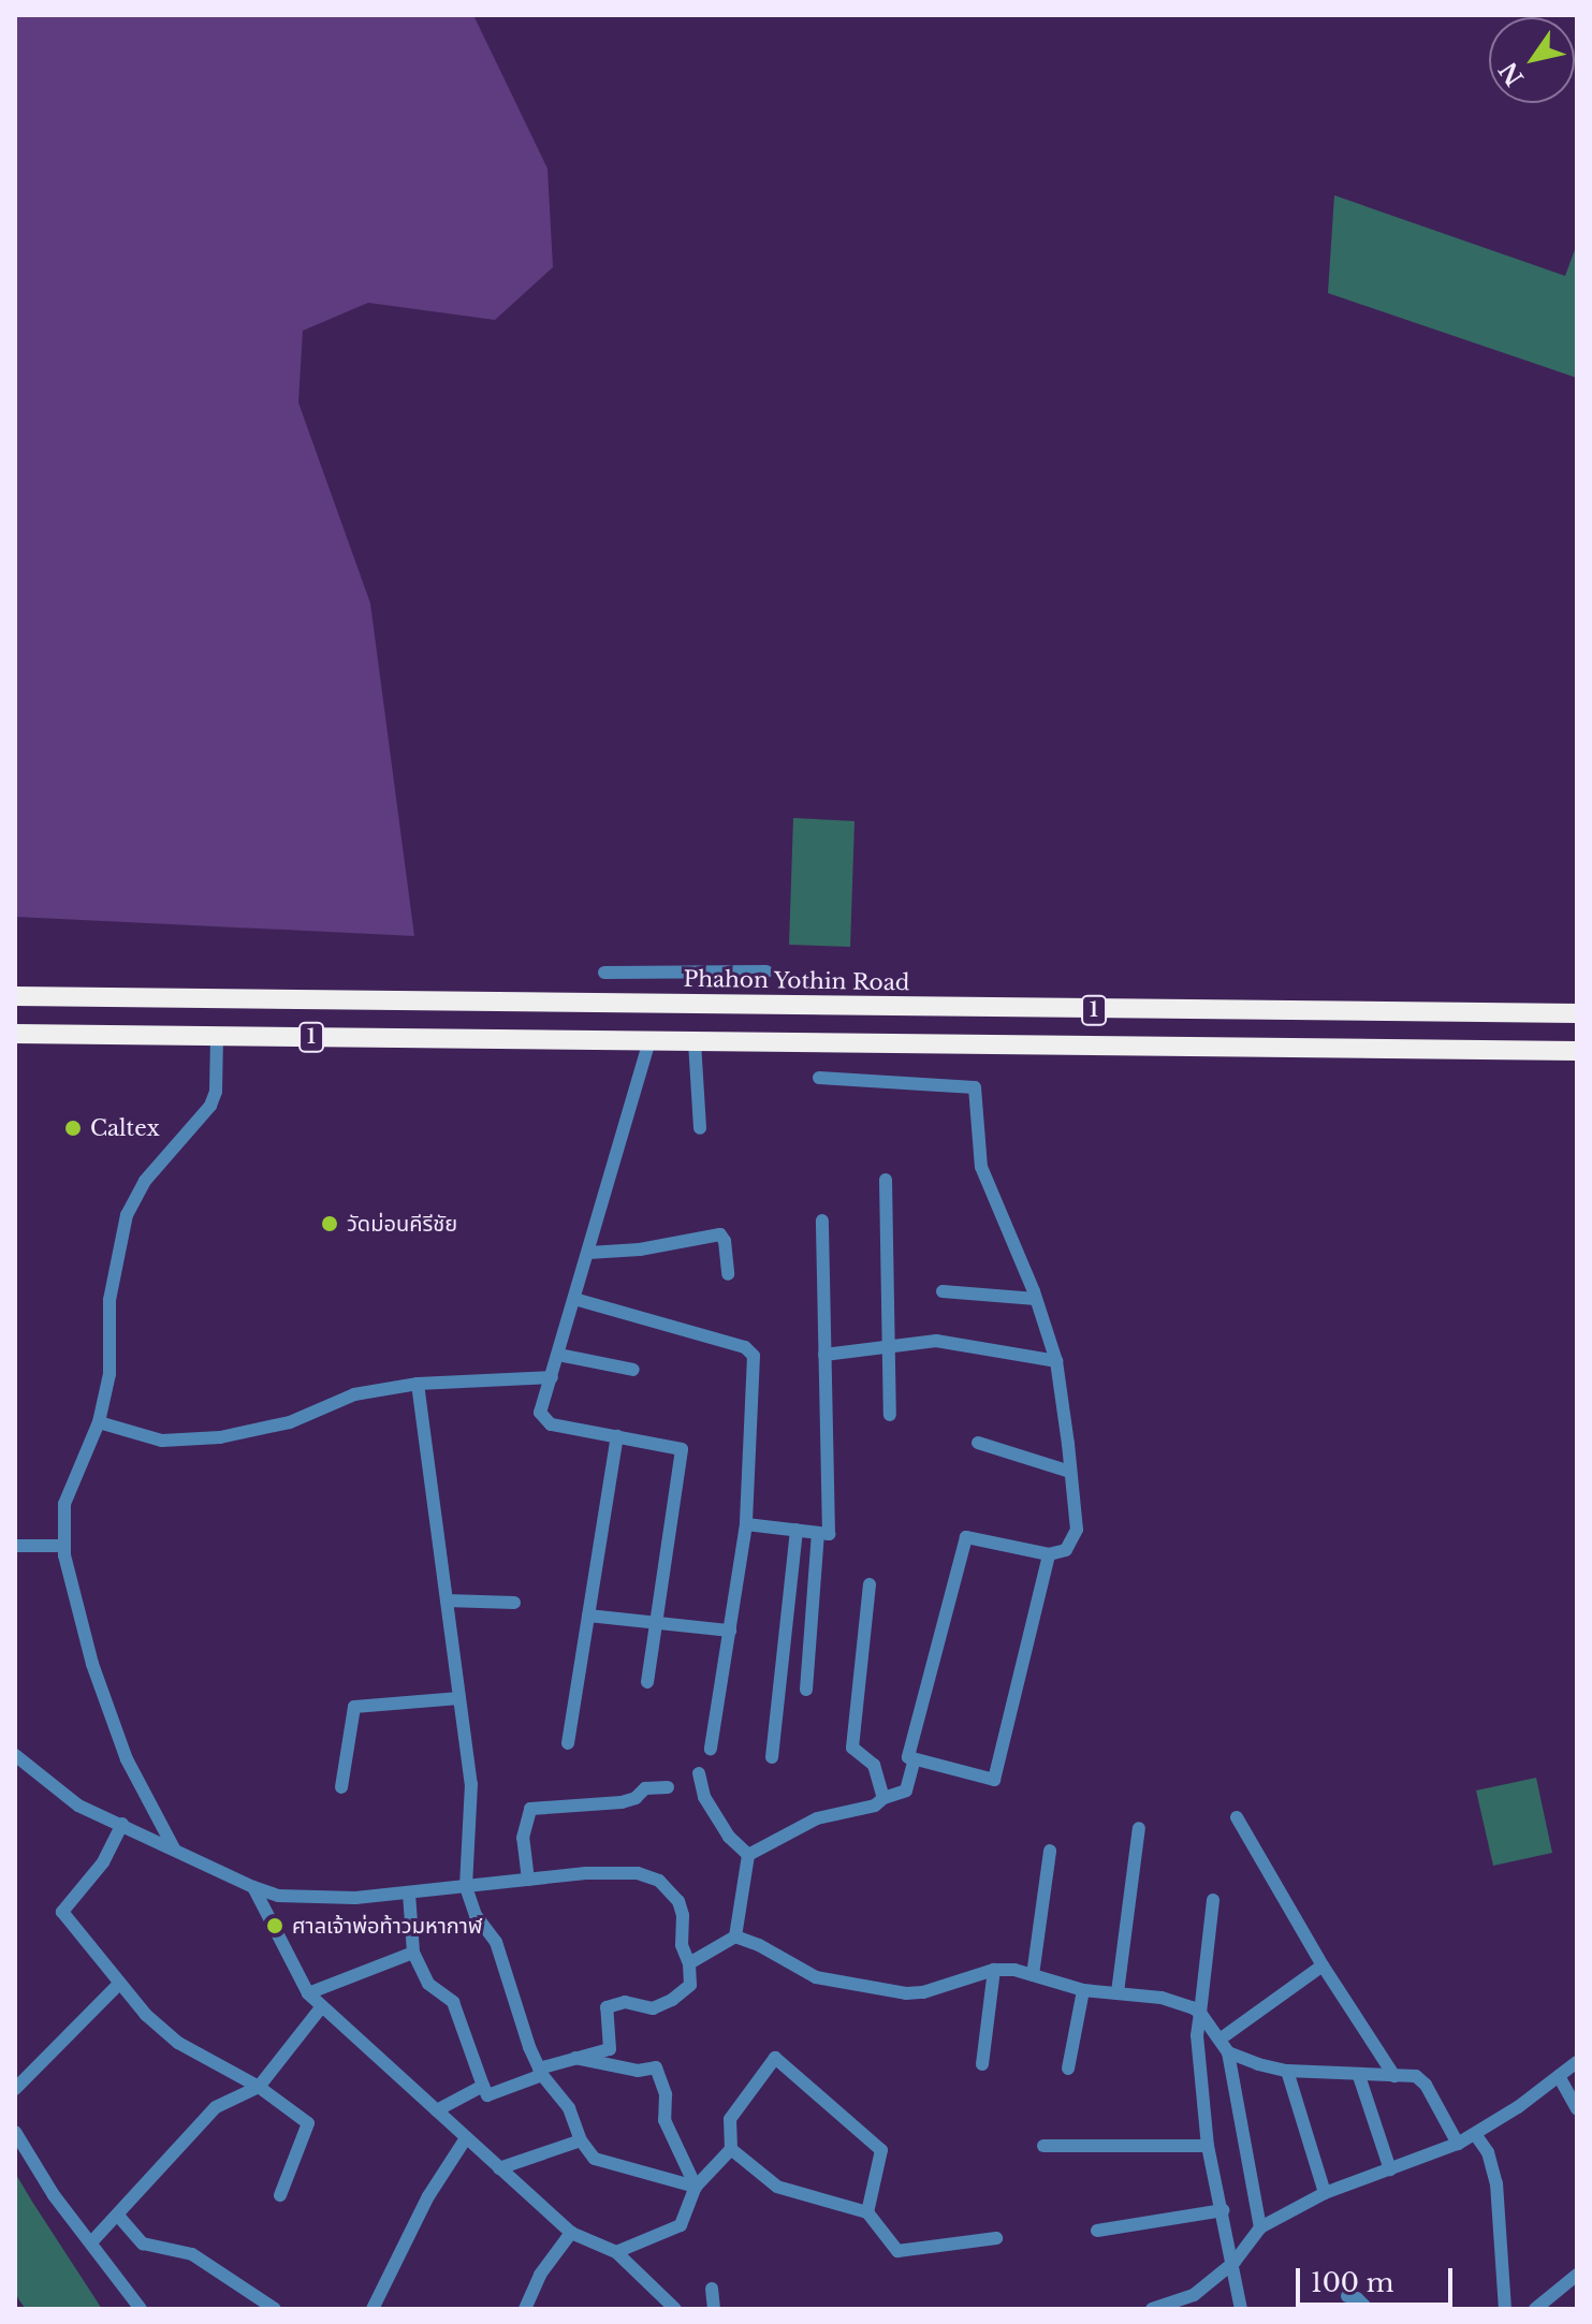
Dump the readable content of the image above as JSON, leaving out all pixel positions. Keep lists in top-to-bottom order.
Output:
{
  "streets": {
    "highway": ["Phahon Yothin Road", "1"]
  },
  "places": ["Caltex", "วัดม่อนคีรีชัย", "ศาลเจ้าพ่อท้าวมหากาฬ"],
  "scale_bar": "100 m",
  "north": "bottom left"
}
